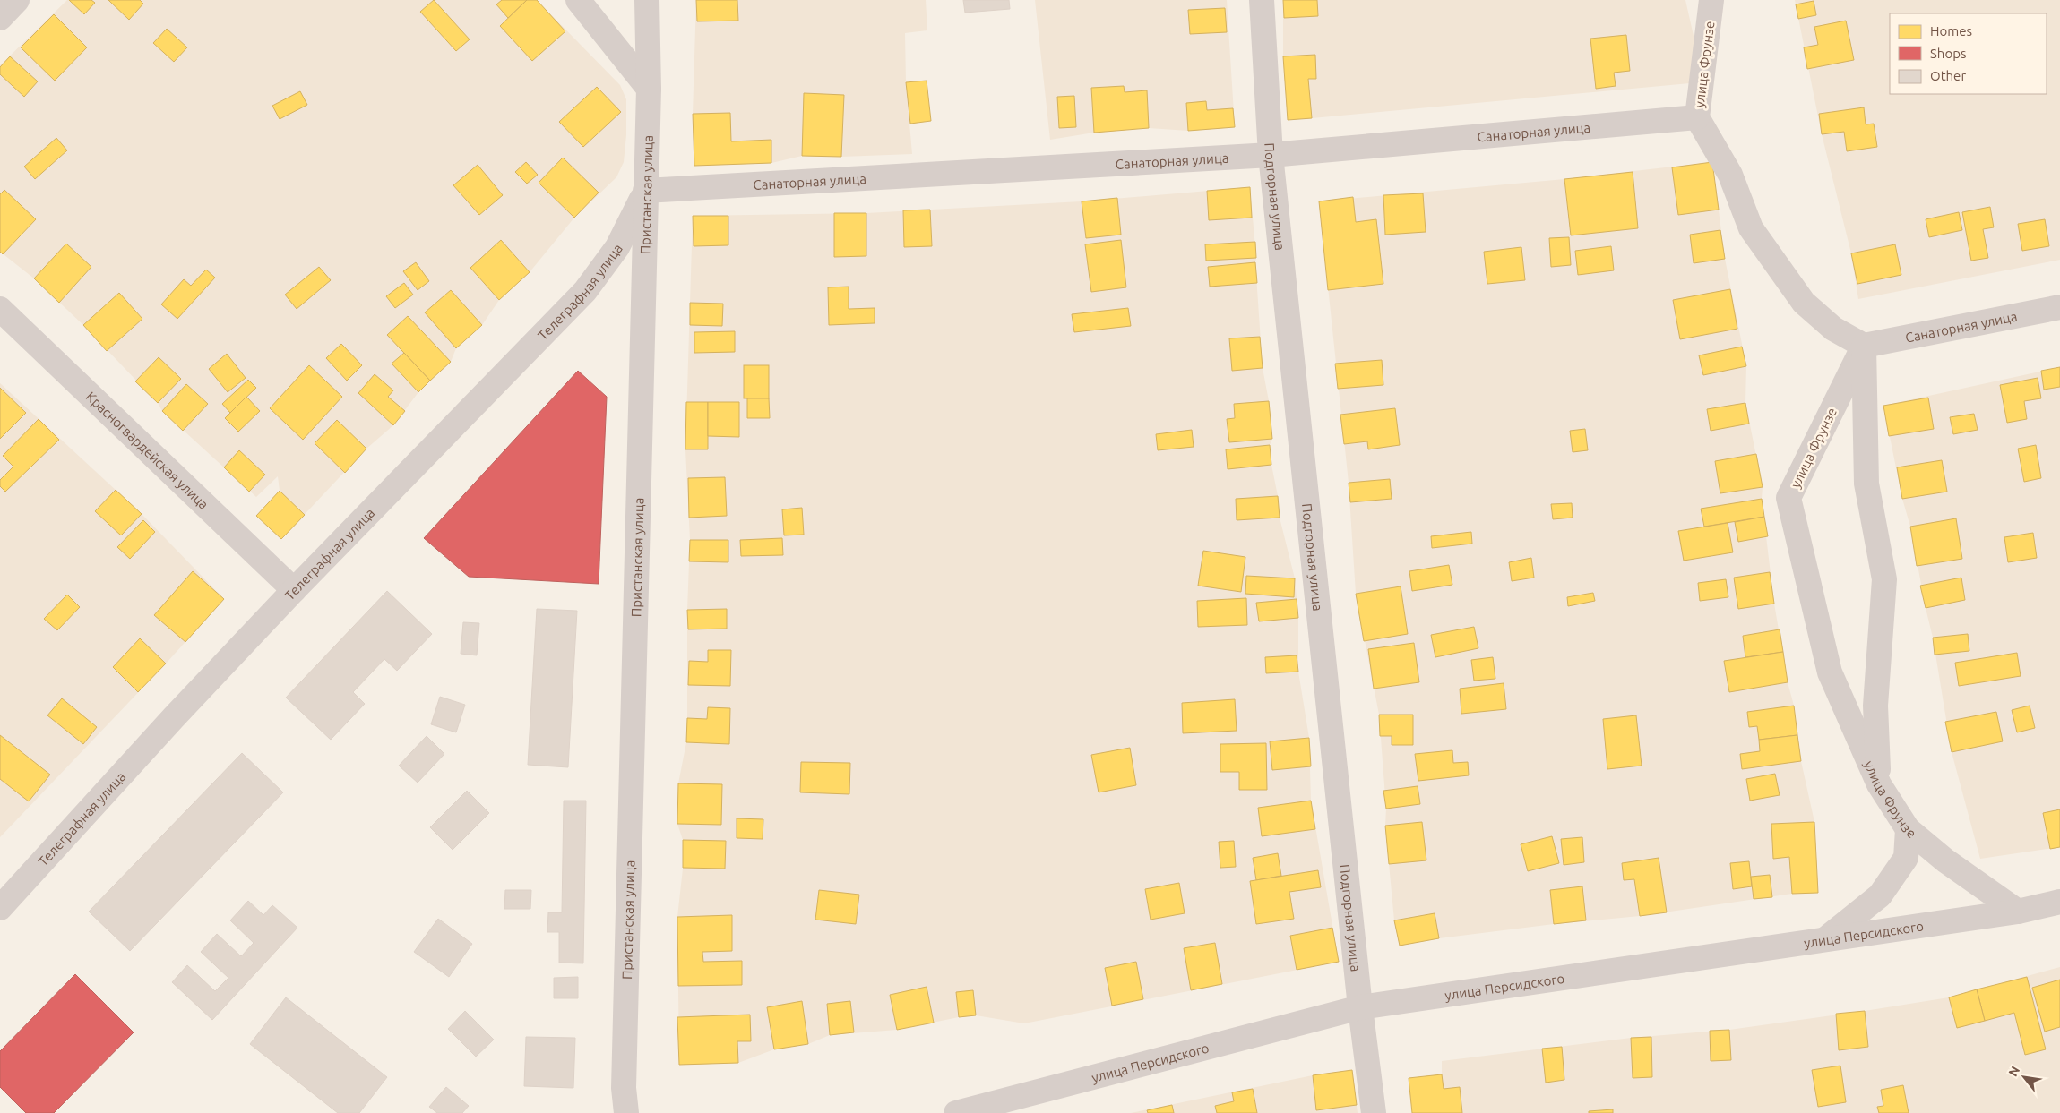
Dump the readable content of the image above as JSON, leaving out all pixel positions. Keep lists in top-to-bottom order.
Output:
{
  "streets": {
    "street": [
      "улица Фрунзе",
      "Санаторная улица",
      "Пристанская улица",
      "Подгорная улица",
      "Телеграфная улица",
      "Красногвардейская улица",
      "улица Персидского"
    ]
  },
  "crossings": [
    ["улица Фрунзе", "Санаторная улица"],
    ["улица Фрунзе", "улица Персидского"],
    ["Санаторная улица", "Пристанская улица"],
    ["Санаторная улица", "Подгорная улица"],
    ["Санаторная улица", "Телеграфная улица"],
    ["Пристанская улица", "Телеграфная улица"],
    ["Подгорная улица", "улица Персидского"],
    ["Телеграфная улица", "Красногвардейская улица"]
  ],
  "legend": ["Homes", "Shops", "Other"],
  "north": "top left"
}
